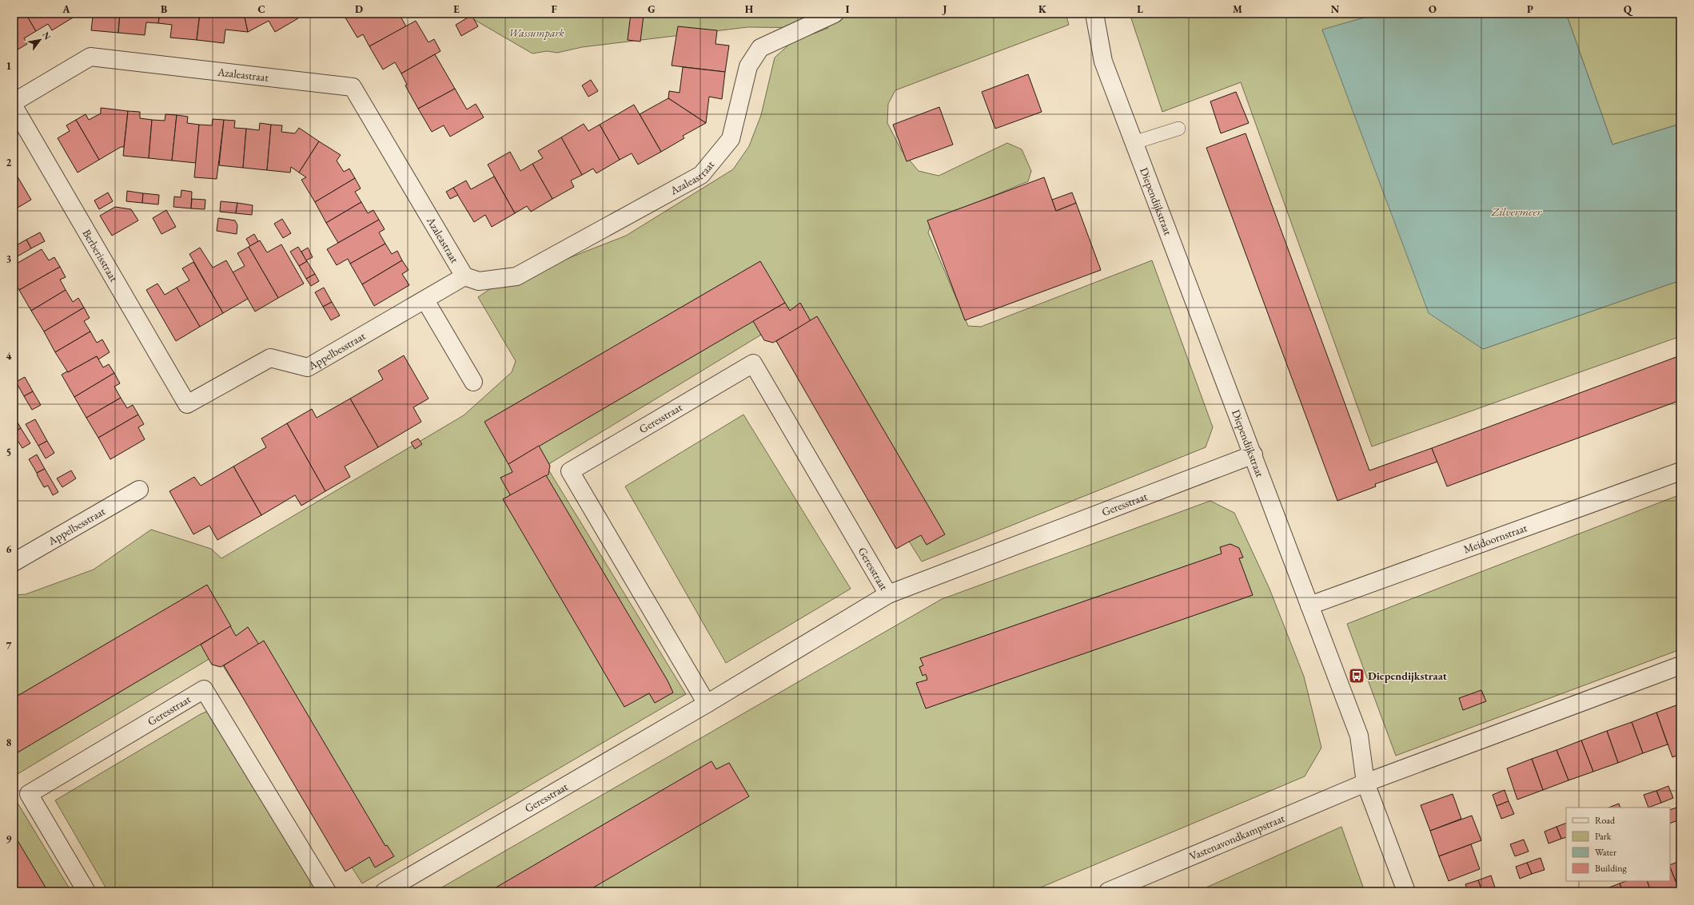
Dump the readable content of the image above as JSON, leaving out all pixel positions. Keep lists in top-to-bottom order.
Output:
{
  "streets": {
    "street": [
      "Azaleastraat",
      "Diependijkstraat",
      "Berberisstraat",
      "Appelbesstraat",
      "Geresstraat",
      "Meidoornstraat",
      "Vastenavondkampstraat"
    ]
  },
  "crossings": [
    ["Azaleastraat", "Appelbesstraat"],
    ["Diependijkstraat", "Geresstraat"],
    ["Diependijkstraat", "Meidoornstraat"],
    ["Diependijkstraat", "Vastenavondkampstraat"],
    ["Berberisstraat", "Appelbesstraat"]
  ],
  "water": ["Zilvermeer"],
  "parks": ["Wassumpark"],
  "places": {
    "bus stop": ["Diependijkstraat"]
  },
  "legend": [
    "Road",
    "Park",
    "Water",
    "Building"
  ],
  "north": "top right",
  "grid": {
    "columns": [
      "A",
      "B",
      "C",
      "D",
      "E",
      "F",
      "G",
      "H",
      "I",
      "J",
      "K",
      "L",
      "M",
      "N",
      "O",
      "P",
      "Q"
    ],
    "rows": [
      "1",
      "2",
      "3",
      "4",
      "5",
      "6",
      "7",
      "8",
      "9"
    ]
  }
}
